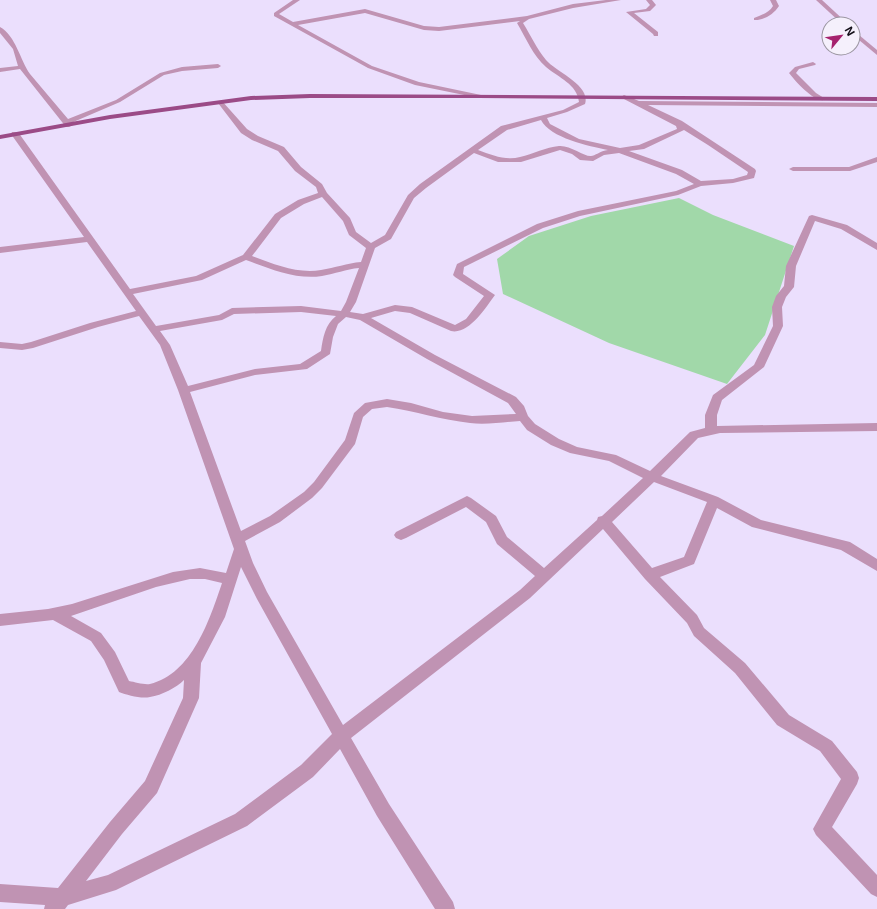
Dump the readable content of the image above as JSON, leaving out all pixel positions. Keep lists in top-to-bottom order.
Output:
{
  "north": "top right"
}
